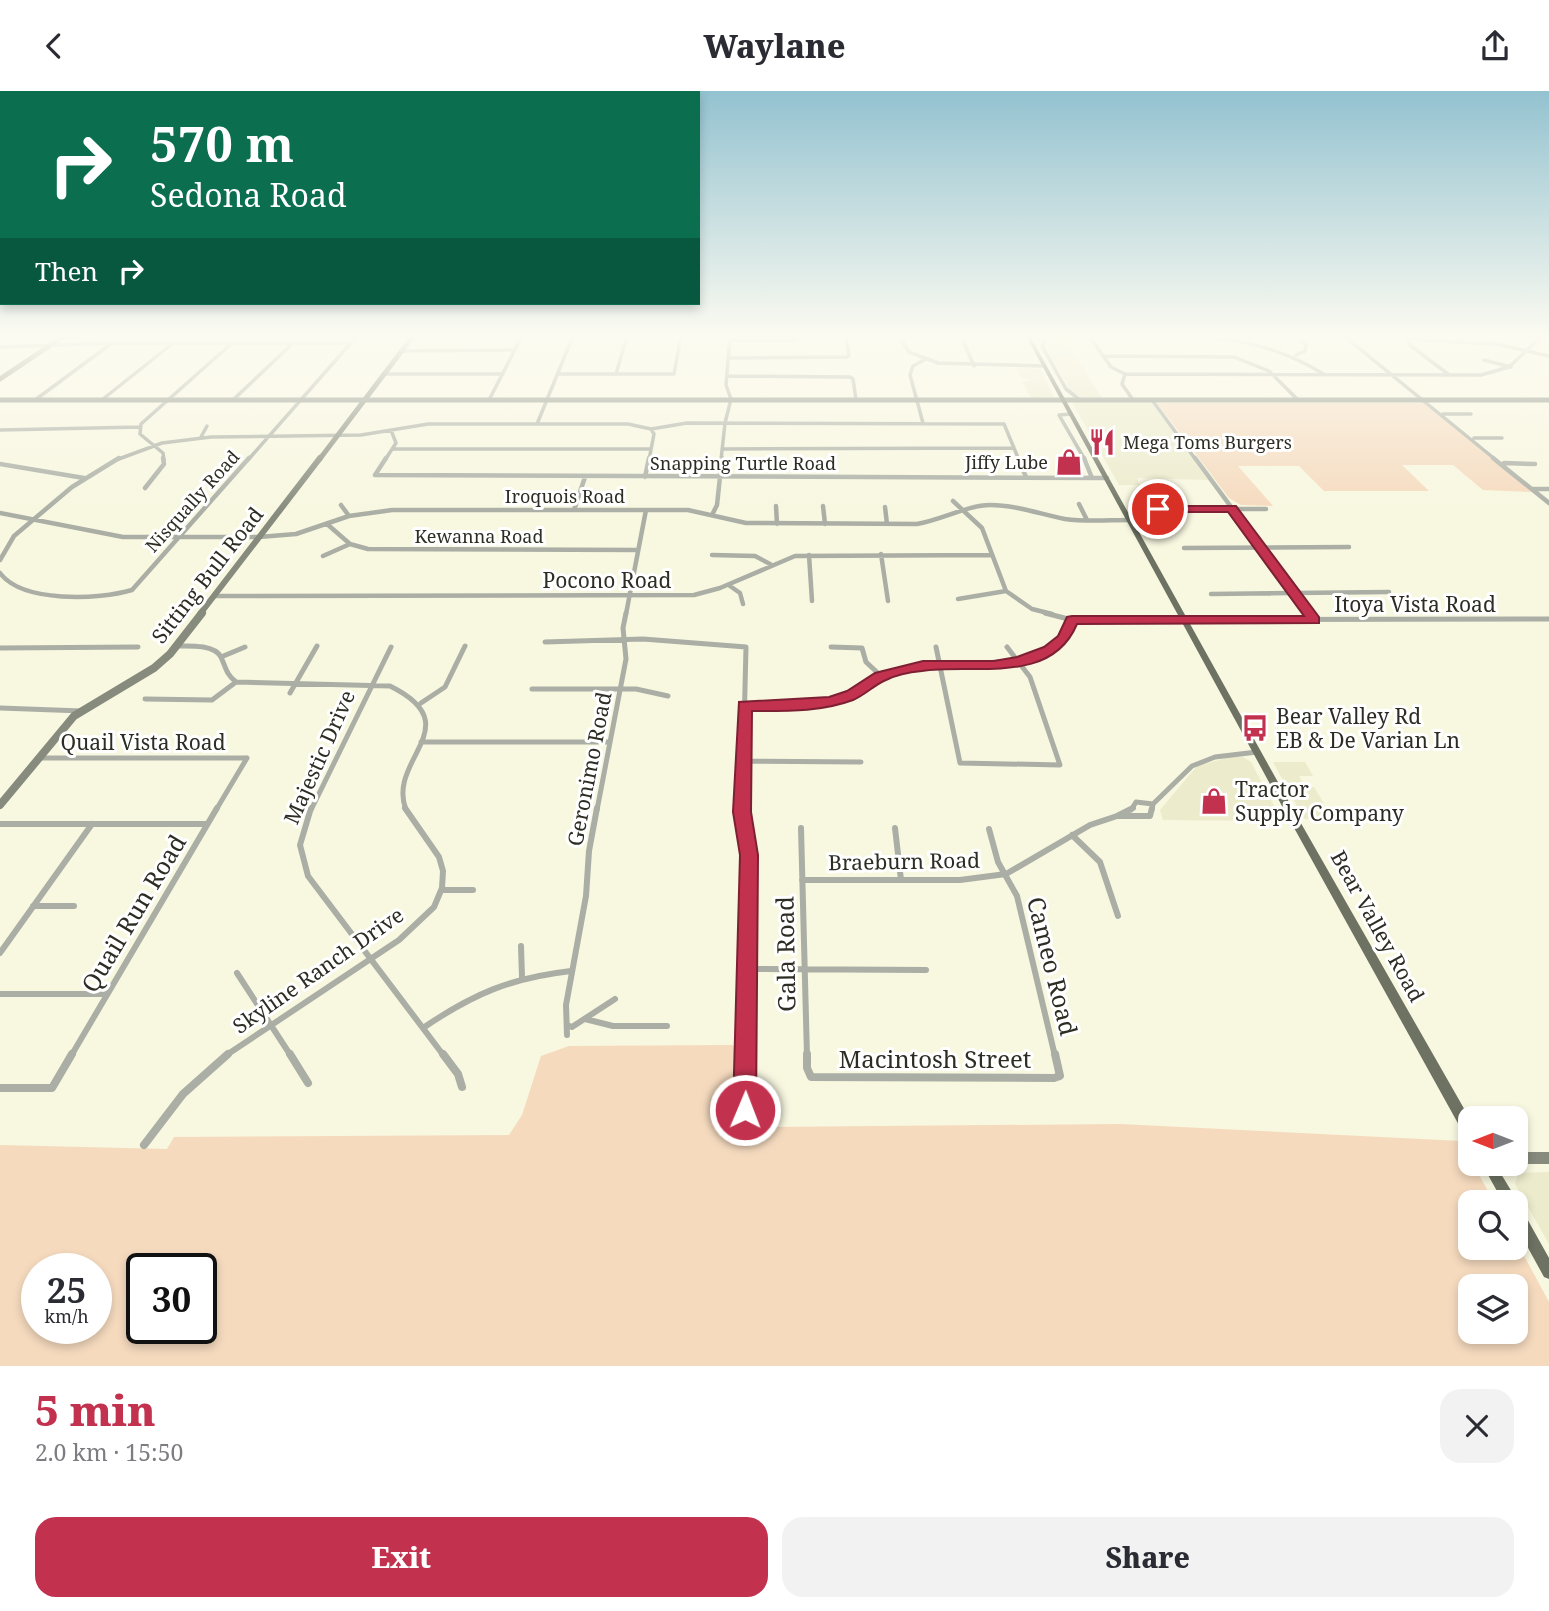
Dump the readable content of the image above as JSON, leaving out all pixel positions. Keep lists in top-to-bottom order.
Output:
{
  "streets": {
    "main road": ["Bear Valley Road"],
    "street": [
      "Snapping Turtle Road",
      "Iroquois Road",
      "Nisqually Road",
      "Kewanna Road",
      "Sitting Bull Road",
      "Pocono Road",
      "Itoya Vista Road",
      "Quail Vista Road",
      "Majestic Drive",
      "Geronimo Road",
      "Braeburn Road",
      "Quail Run Road",
      "Gala Road",
      "Cameo Road",
      "Skyline Ranch Drive",
      "Macintosh Street"
    ]
  },
  "crossings": [
    ["Snapping Turtle Road", "Bear Valley Road"],
    ["Iroquois Road", "Nisqually Road"],
    ["Iroquois Road", "Sitting Bull Road"],
    ["Iroquois Road", "Geronimo Road"],
    ["Iroquois Road", "Bear Valley Road"],
    ["Kewanna Road", "Geronimo Road"],
    ["Sitting Bull Road", "Pocono Road"],
    ["Sitting Bull Road", "Quail Vista Road"],
    ["Pocono Road", "Geronimo Road"],
    ["Itoya Vista Road", "Bear Valley Road"],
    ["Quail Vista Road", "Quail Run Road"],
    ["Majestic Drive", "Skyline Ranch Drive"],
    ["Braeburn Road", "Bear Valley Road"],
    ["Braeburn Road", "Gala Road"],
    ["Braeburn Road", "Cameo Road"],
    ["Gala Road", "Macintosh Street"],
    ["Cameo Road", "Macintosh Street"]
  ],
  "places": {
    "restaurant": ["Mega Toms Burgers"],
    "shop": ["Jiffy Lube", "Tractor Supply Company"],
    "bus stop": ["Bear Valley Rd EB & De Varian Ln"]
  },
  "north": "left",
  "page": {
    "header": "Waylane",
    "turn": ["570 m", "Sedona Road"],
    "then": "Then",
    "speed": "25 km/h",
    "limit": "30",
    "heading": ["5 min", "2.0 km · 15:50"],
    "buttons": ["Exit", "Share"]
  }
}
